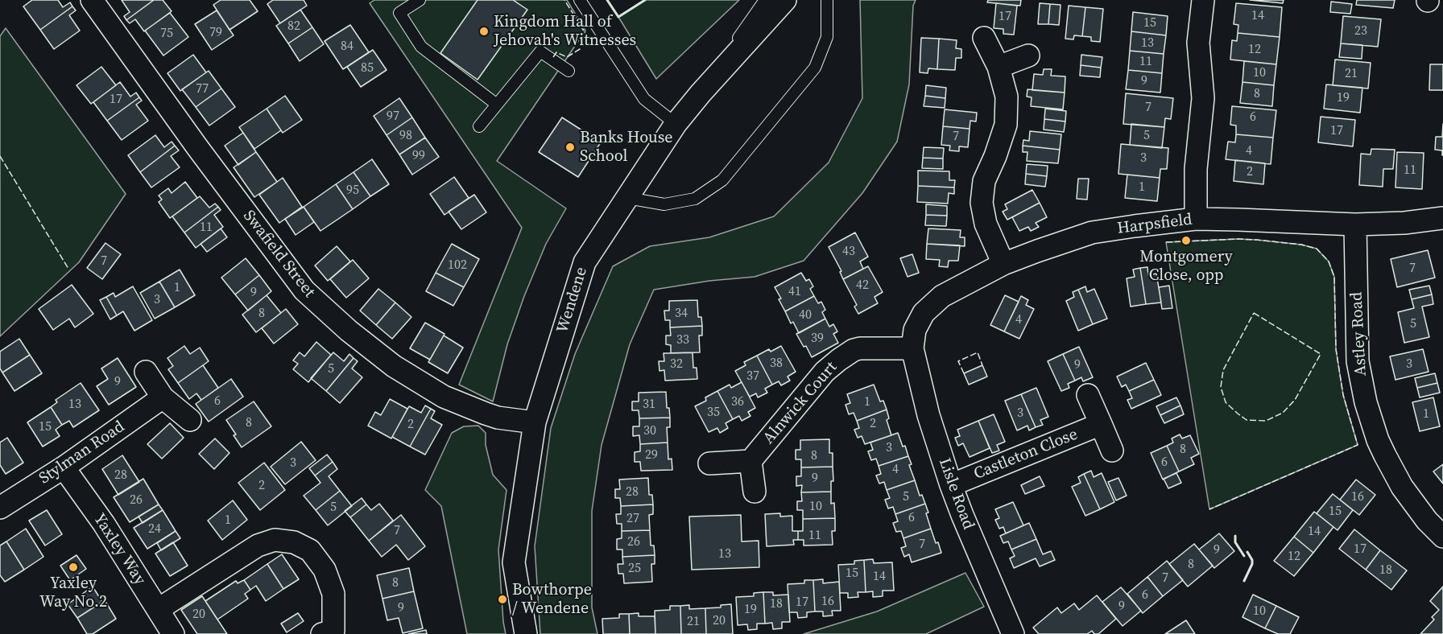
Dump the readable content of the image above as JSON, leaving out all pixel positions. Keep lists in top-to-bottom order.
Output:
{
  "streets": {
    "street": [
      "Harpsfield",
      "Swafield Street",
      "Wendene",
      "Astley Road",
      "Alnwick Court",
      "Stylman Road",
      "Castleton Close",
      "Lisle Road",
      "Yaxley Way"
    ]
  },
  "crossings": [
    ["Harpsfield", "Astley Road"],
    ["Harpsfield", "Alnwick Court"],
    ["Harpsfield", "Lisle Road"],
    ["Swafield Street", "Wendene"],
    ["Alnwick Court", "Lisle Road"],
    ["Stylman Road", "Yaxley Way"],
    ["Castleton Close", "Lisle Road"]
  ],
  "places": [
    "Kingdom Hall of Jehovah's Witnesses",
    "Banks House School",
    "Montgomery Close, opp",
    "Yaxley Way No.2",
    "Bowthorpe / Wendene"
  ],
  "house_numbers": [
    "14",
    "17",
    "15",
    "82",
    "23",
    "79",
    "75",
    "13",
    "84",
    "12",
    "11",
    "85",
    "10",
    "21",
    "9",
    "77",
    "8",
    "19",
    "17",
    "7",
    "97",
    "6",
    "17",
    "98",
    "5",
    "7",
    "4",
    "99",
    "3",
    "11",
    "2",
    "1",
    "95",
    "11",
    "43",
    "7",
    "102",
    "7",
    "42",
    "1",
    "41",
    "9",
    "3",
    "8",
    "34",
    "40",
    "4",
    "5",
    "39",
    "33",
    "38",
    "32",
    "3",
    "9",
    "5",
    "37",
    "9",
    "6",
    "36",
    "1",
    "13",
    "31",
    "35",
    "3",
    "1",
    "8",
    "2",
    "2",
    "15",
    "30",
    "3",
    "8",
    "29",
    "8",
    "6",
    "3",
    "4",
    "28",
    "9",
    "2",
    "28",
    "5",
    "16",
    "26",
    "10",
    "5",
    "15",
    "6",
    "27",
    "1",
    "24",
    "7",
    "14",
    "11",
    "26",
    "7",
    "17",
    "9",
    "13",
    "12",
    "8",
    "25",
    "18",
    "15",
    "14",
    "7",
    "8",
    "6",
    "16",
    "17",
    "18",
    "9",
    "9",
    "19",
    "10",
    "20",
    "20",
    "21"
  ]
}
